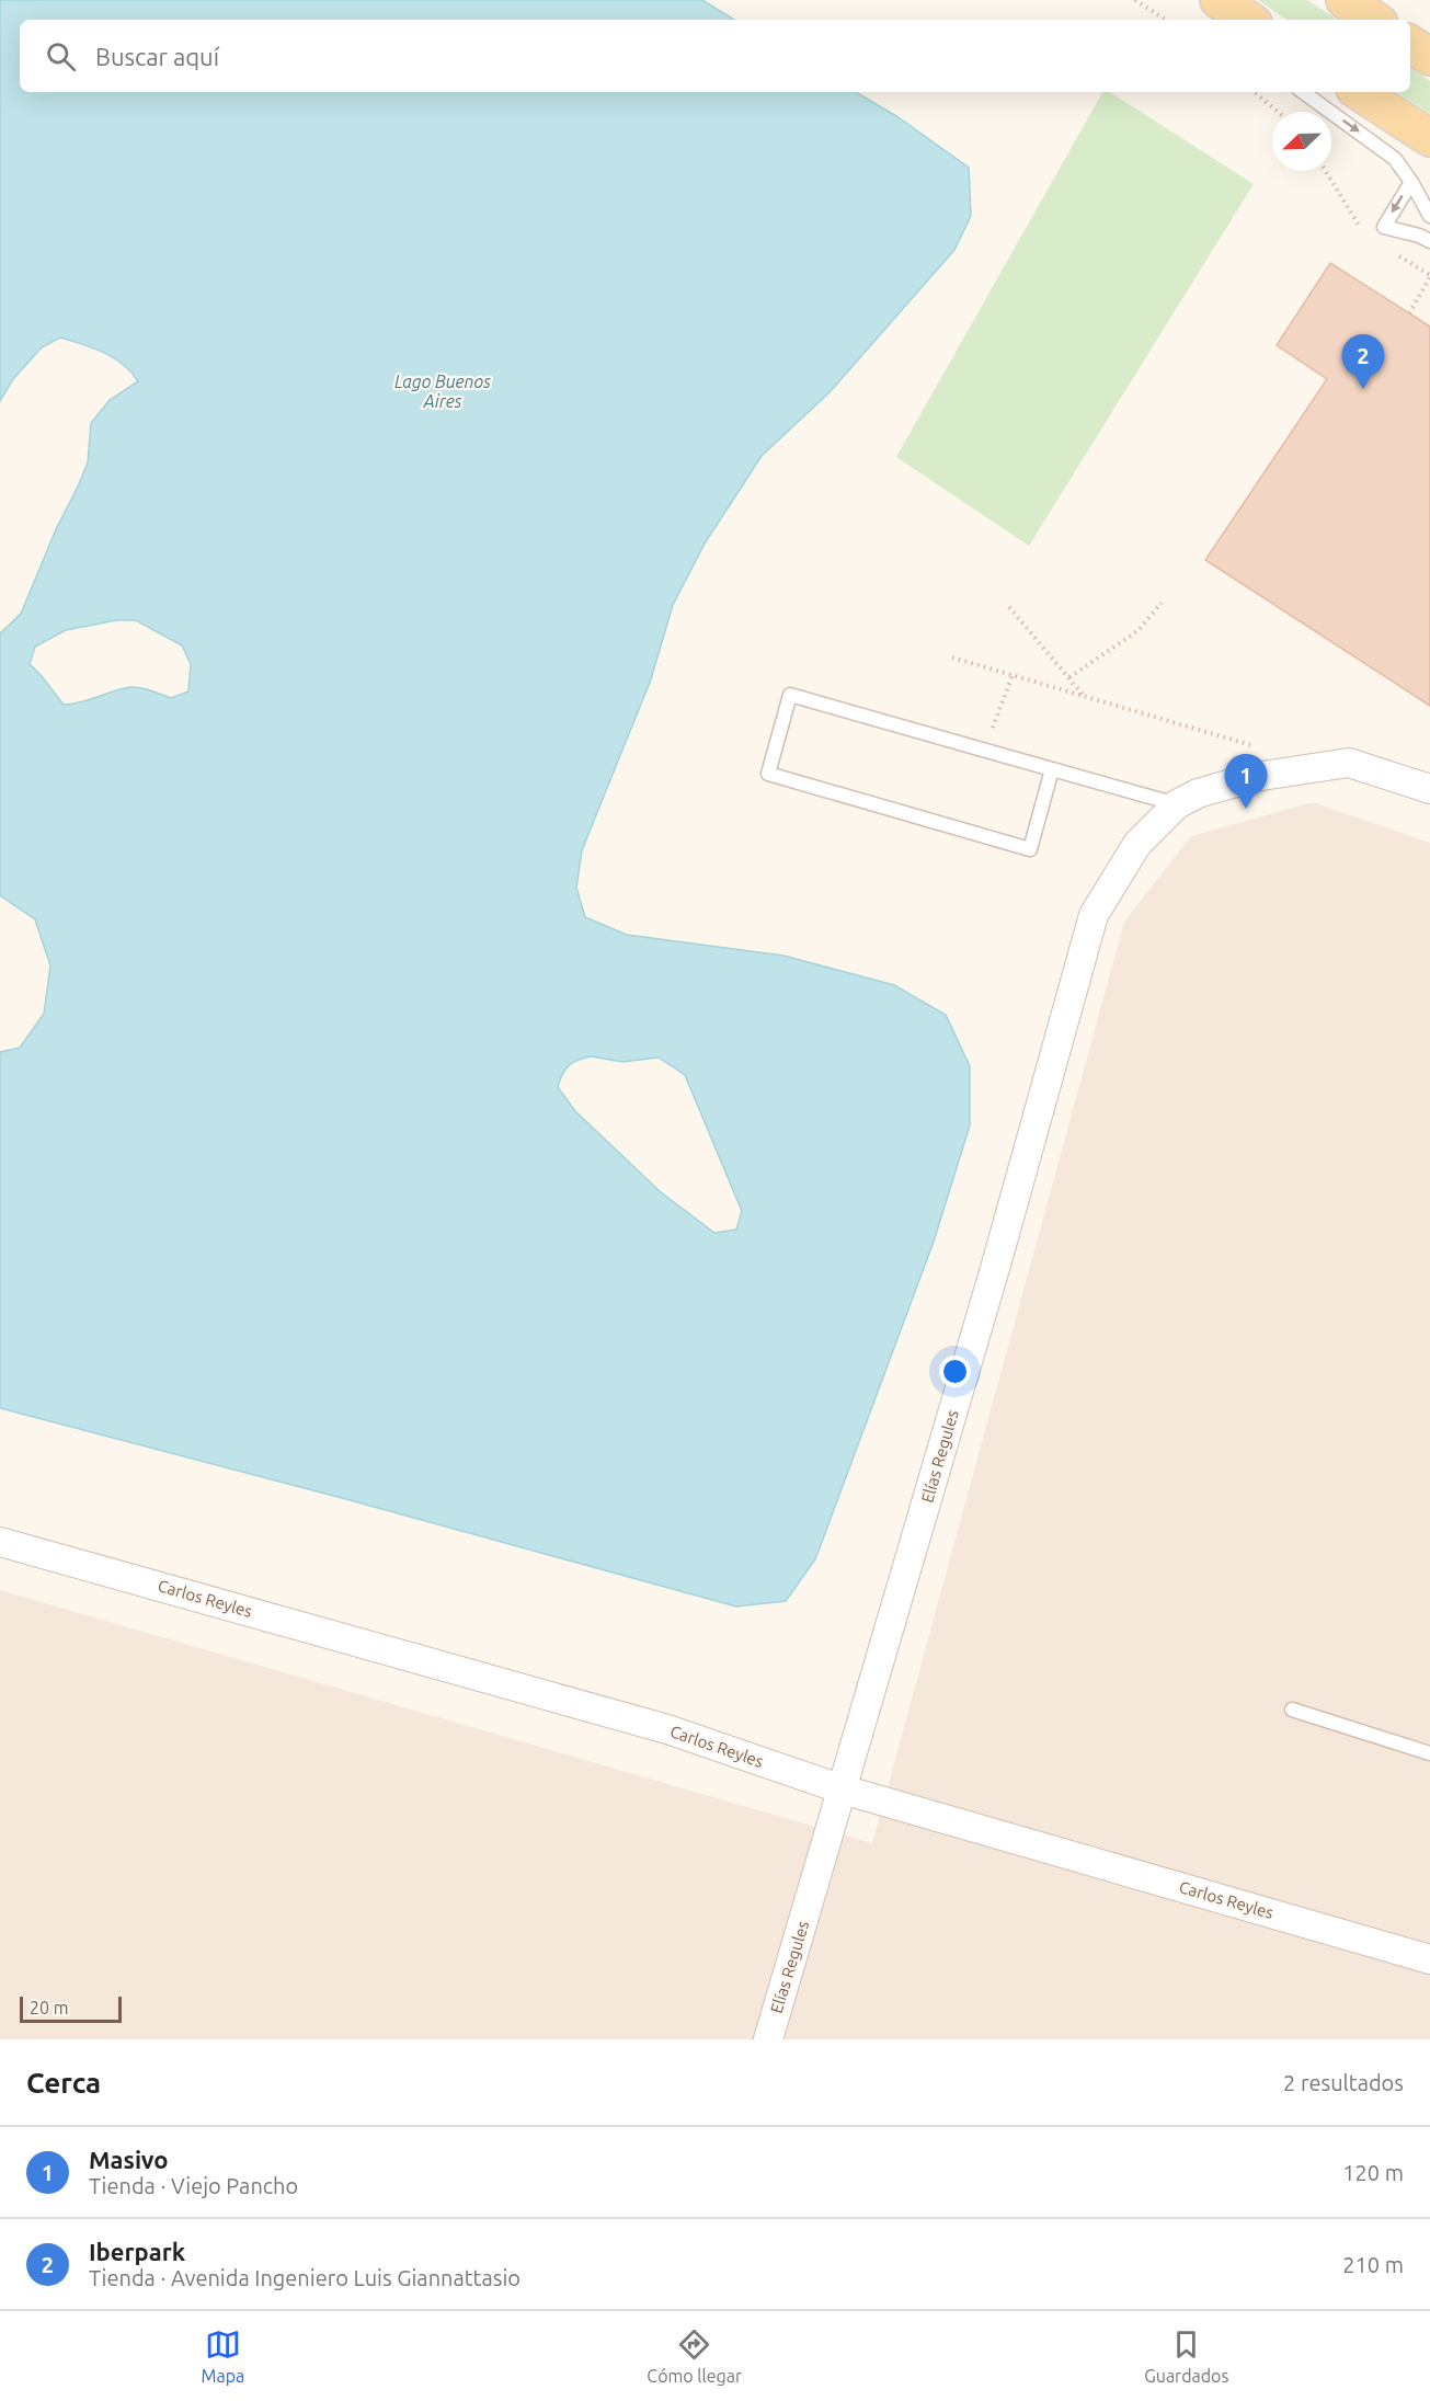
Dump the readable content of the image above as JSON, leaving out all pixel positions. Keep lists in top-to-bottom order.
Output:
{
  "streets": {
    "street": ["Elías Regules", "Carlos Reyles"]
  },
  "crossings": [
    ["Elías Regules", "Carlos Reyles"]
  ],
  "water": ["Lago Buenos Aires"],
  "scale_bar": "20 m",
  "north": "bottom left",
  "page": {
    "search": "Buscar aquí",
    "pins": ["2", "1"],
    "scale": "20 m",
    "heading": ["Cerca", "2 resultados"],
    "list": [
      {
        "mark": "1",
        "name": "Masivo",
        "note": "Tienda · Viejo Pancho",
        "value": "120 m"
      },
      {
        "mark": "2",
        "name": "Iberpark",
        "note": "Tienda · Avenida Ingeniero Luis Giannattasio",
        "value": "210 m"
      }
    ],
    "nav": ["Mapa", "Cómo llegar", "Guardados"]
  }
}
